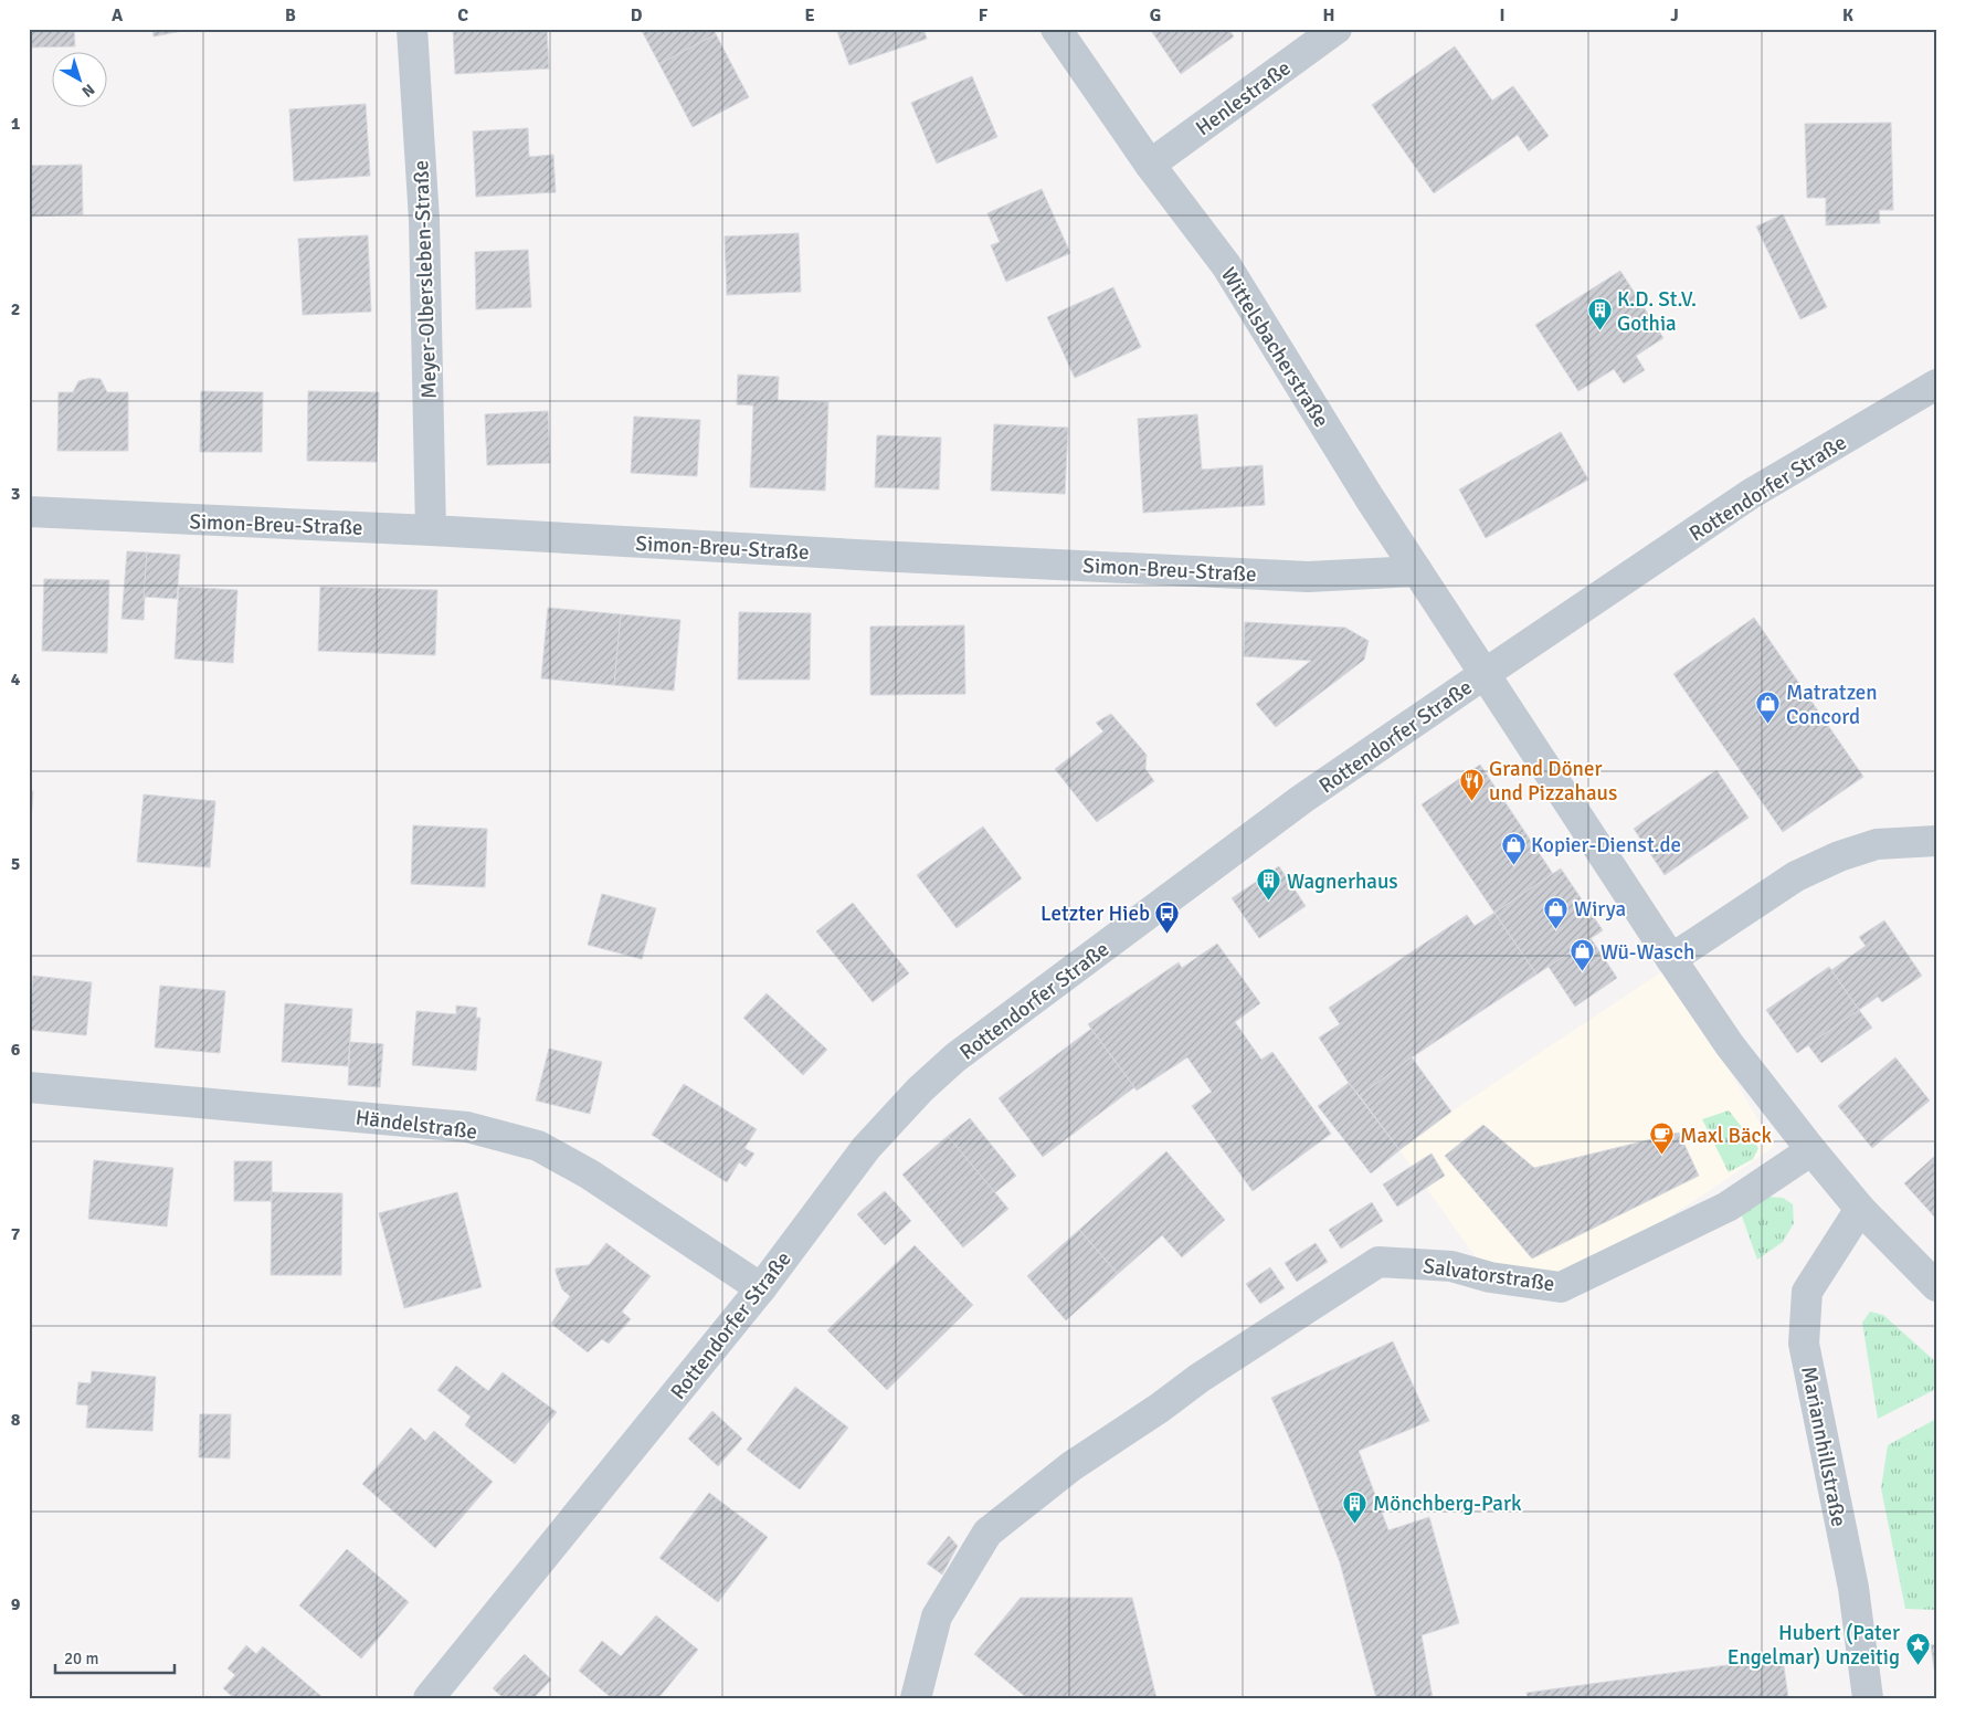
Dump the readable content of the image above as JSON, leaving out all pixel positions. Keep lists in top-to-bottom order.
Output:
{
  "streets": {
    "street": [
      "Henlestraße",
      "Meyer-Olbersleben-Straße",
      "Wittelsbacherstraße",
      "Rottendorfer Straße",
      "Simon-Breu-Straße",
      "Händelstraße",
      "Salvatorstraße",
      "Mariannhillstraße"
    ]
  },
  "crossings": [
    ["Henlestraße", "Wittelsbacherstraße"],
    ["Meyer-Olbersleben-Straße", "Simon-Breu-Straße"],
    ["Wittelsbacherstraße", "Rottendorfer Straße"],
    ["Wittelsbacherstraße", "Simon-Breu-Straße"],
    ["Rottendorfer Straße", "Händelstraße"]
  ],
  "places": {
    "building": ["K.D. St.V. Gothia", "Wagnerhaus", "Mönchberg-Park"],
    "shop": [
      "Matratzen Concord",
      "Kopier-Dienst.de",
      "Wirya",
      "Wü-Wasch"
    ],
    "restaurant": ["Grand Döner und Pizzahaus"],
    "bus stop": ["Letzter Hieb"],
    "cafe": ["Maxl Bäck"],
    "place": ["Hubert (Pater Engelmar) Unzeitig"]
  },
  "scale_bar": "20 m",
  "north": "bottom right",
  "grid": {
    "columns": [
      "A",
      "B",
      "C",
      "D",
      "E",
      "F",
      "G",
      "H",
      "I",
      "J",
      "K"
    ],
    "rows": [
      "1",
      "2",
      "3",
      "4",
      "5",
      "6",
      "7",
      "8",
      "9"
    ]
  }
}
